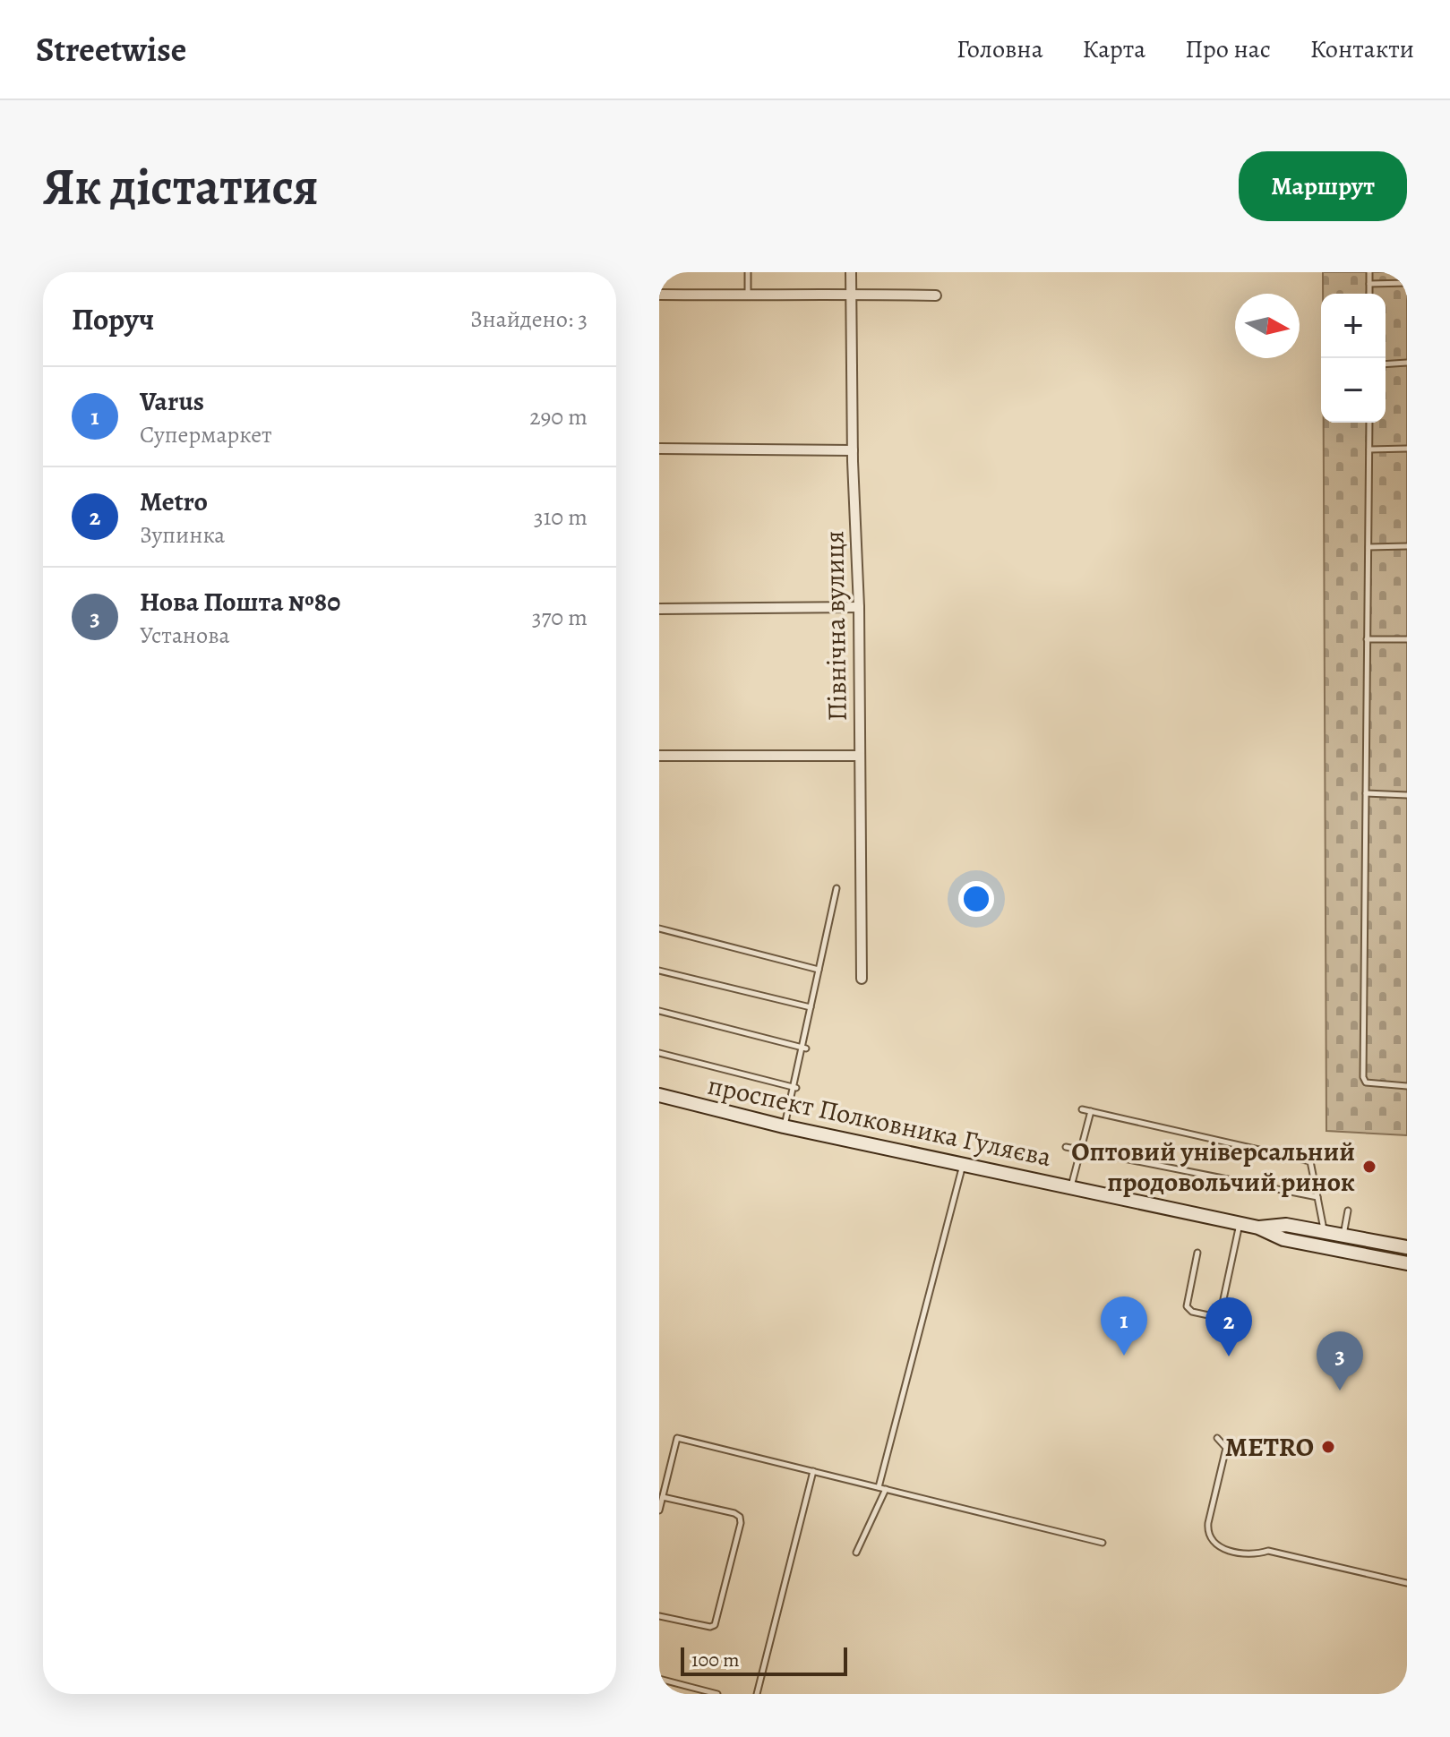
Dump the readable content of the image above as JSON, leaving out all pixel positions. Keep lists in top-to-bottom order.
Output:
{
  "streets": {
    "main road": ["проспект Полковника Гуляєва"],
    "street": ["Північна вулиця"]
  },
  "places": ["Оптовий універсальний продовольчий ринок", "METRO"],
  "scale_bar": "100 m",
  "north": "right",
  "page": {
    "header": "Streetwise",
    "nav": [
      "Головна",
      "Карта",
      "Про нас",
      "Контакти"
    ],
    "buttons": "Маршрут",
    "title": "Як дістатися",
    "heading": ["Поруч", "Знайдено: 3"],
    "map_buttons": ["+", "−"],
    "list": [
      {
        "mark": "1",
        "name": "Varus",
        "note": "Супермаркет",
        "value": "290 m"
      },
      {
        "mark": "2",
        "name": "Metro",
        "note": "Зупинка",
        "value": "310 m"
      },
      {
        "mark": "3",
        "name": "Нова Пошта №80",
        "note": "Установа",
        "value": "370 m"
      }
    ],
    "pins": ["1", "2", "3"],
    "scale": "100 m"
  }
}
